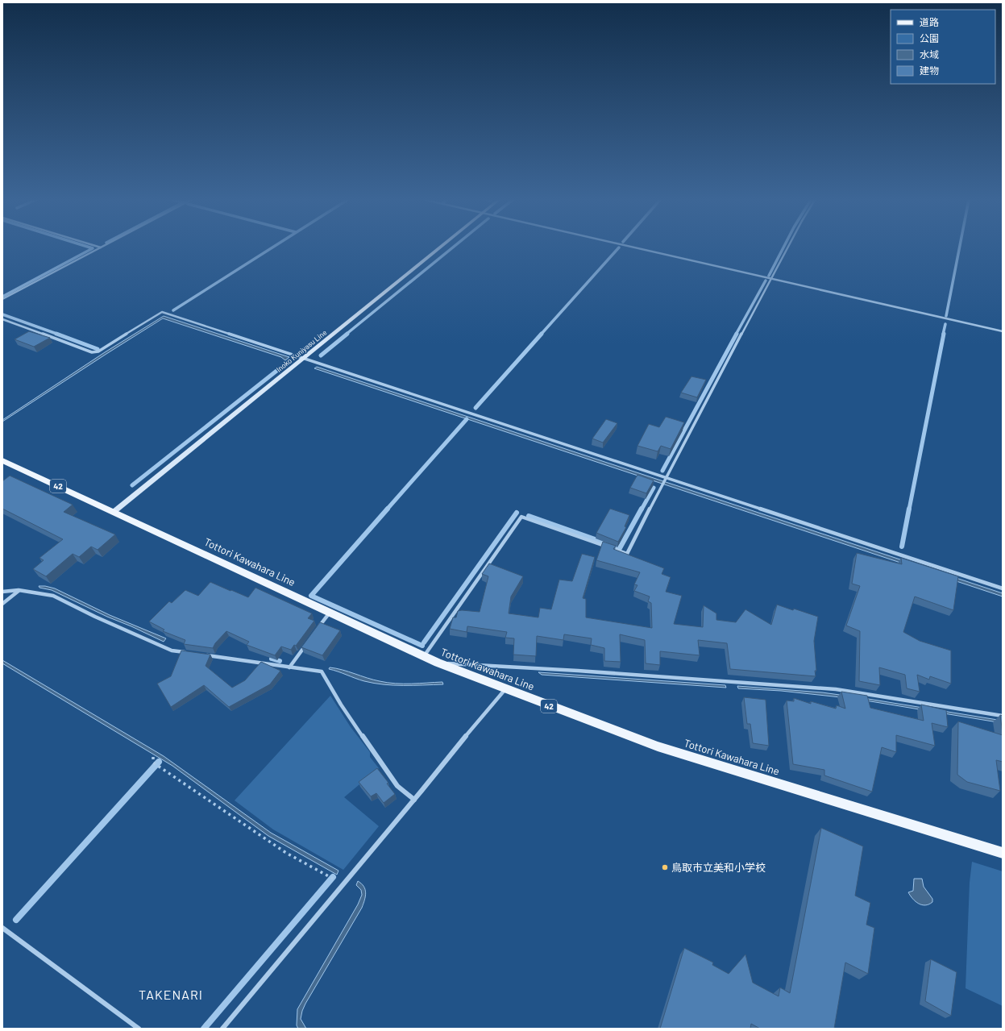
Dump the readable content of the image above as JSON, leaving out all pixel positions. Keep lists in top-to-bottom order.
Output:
{
  "streets": {
    "main road": ["Inoko Kuniyasu Line", "42", "Tottori Kawahara Line"]
  },
  "crossings": [
    ["Inoko Kuniyasu Line", "Tottori Kawahara Line"]
  ],
  "districts": ["TAKENARI"],
  "places": ["鳥取市立美和小学校"],
  "legend": [
    "道路",
    "公園",
    "水域",
    "建物"
  ]
}
